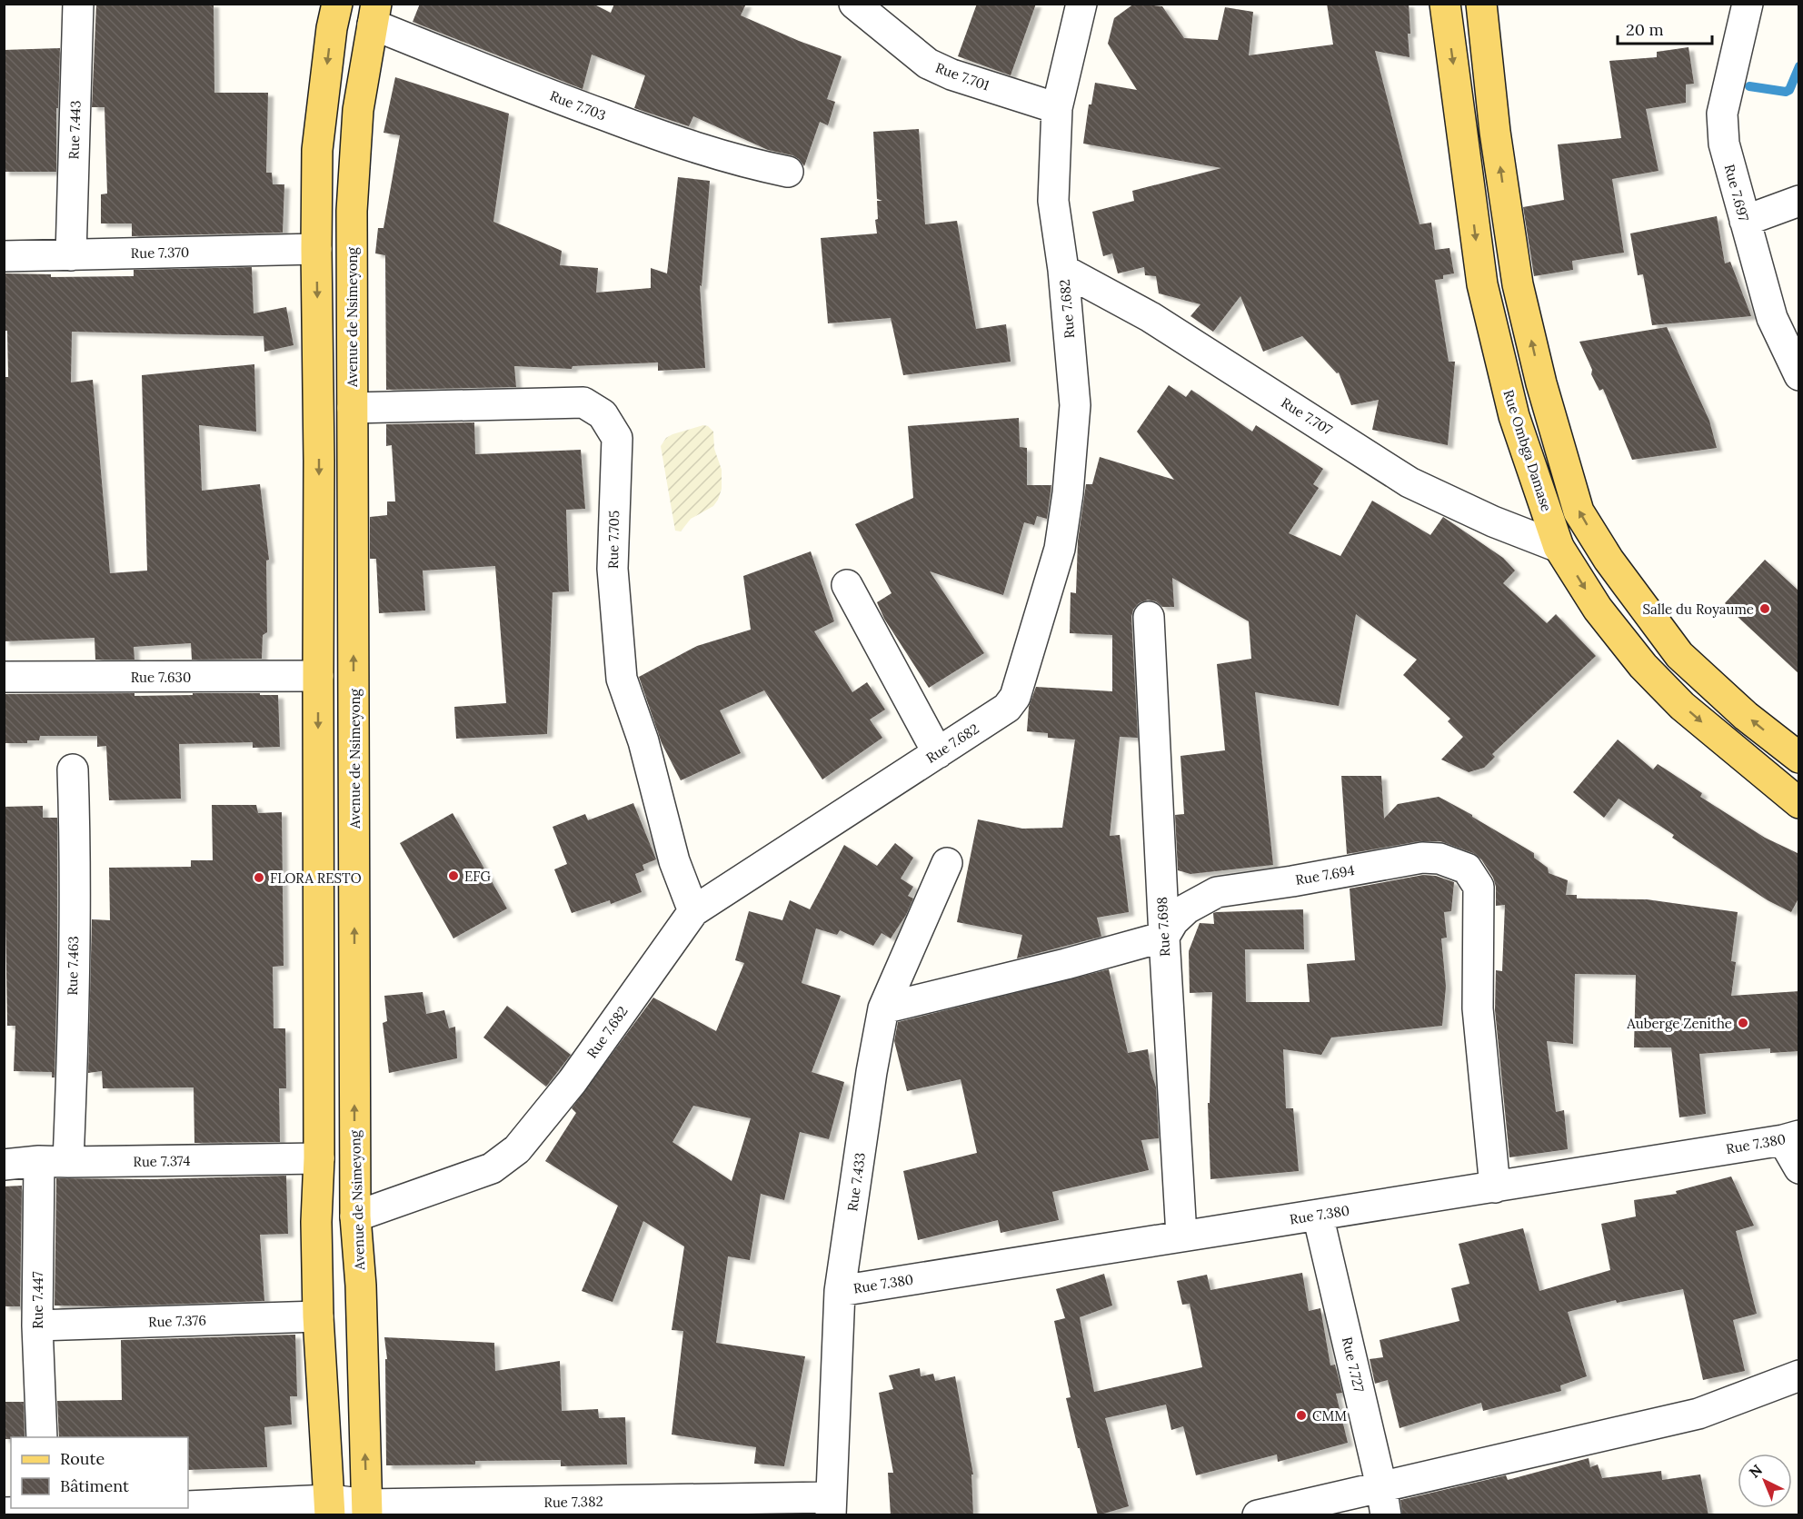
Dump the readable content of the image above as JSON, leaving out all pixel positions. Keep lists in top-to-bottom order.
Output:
{
  "streets": {
    "main road": ["Avenue de Nsimeyong", "Rue Ombga Damase"],
    "street": [
      "Rue 7.701",
      "Rue 7.703",
      "Rue 7.443",
      "Rue 7.697",
      "Rue 7.370",
      "Rue 7.682",
      "Rue 7.707",
      "Rue 7.705",
      "Rue 7.630",
      "Rue 7.694",
      "Rue 7.698",
      "Rue 7.463",
      "Rue 7.380",
      "Rue 7.374",
      "Rue 7.433",
      "Rue 7.447",
      "Rue 7.376",
      "Rue 7.727",
      "Rue 7.382"
    ]
  },
  "crossings": [
    ["Rue 7.701", "Rue 7.682"],
    ["Rue 7.703", "Avenue de Nsimeyong"],
    ["Rue 7.443", "Rue 7.370"],
    ["Rue 7.682", "Avenue de Nsimeyong"],
    ["Rue 7.682", "Rue 7.707"],
    ["Rue 7.682", "Rue 7.705"],
    ["Avenue de Nsimeyong", "Rue 7.705"],
    ["Avenue de Nsimeyong", "Rue 7.382"],
    ["Rue 7.707", "Rue Ombga Damase"],
    ["Rue 7.694", "Rue 7.698"],
    ["Rue 7.694", "Rue 7.380"],
    ["Rue 7.698", "Rue 7.380"],
    ["Rue 7.463", "Rue 7.374"],
    ["Rue 7.463", "Rue 7.447"],
    ["Rue 7.380", "Rue 7.433"],
    ["Rue 7.380", "Rue 7.727"],
    ["Rue 7.374", "Rue 7.447"],
    ["Rue 7.433", "Rue 7.382"],
    ["Rue 7.447", "Rue 7.376"]
  ],
  "places": [
    "Salle du Royaume",
    "EFG",
    "FLORA RESTO",
    "Auberge Zenithe",
    "CMM"
  ],
  "legend": ["Route", "Bâtiment"],
  "scale_bar": "20 m",
  "north": "top left"
}
